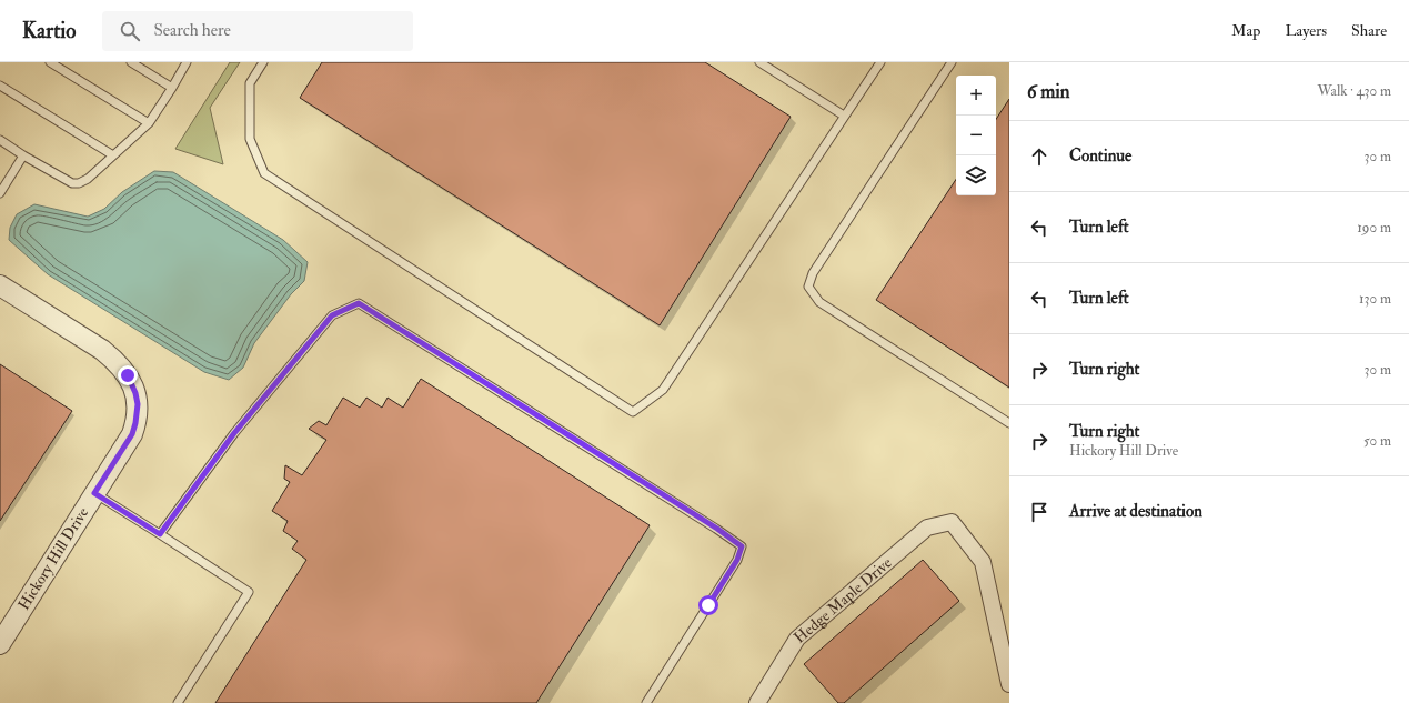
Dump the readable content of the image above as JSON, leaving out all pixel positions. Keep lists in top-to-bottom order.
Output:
{
  "streets": {
    "street": ["Hickory Hill Drive", "Hedge Maple Drive"]
  },
  "page": {
    "header": "Kartio",
    "search": "Search here",
    "nav": ["Map", "Layers", "Share"],
    "heading": ["6 min", "Walk · 430 m"],
    "map_buttons": ["+", "−"],
    "list": [
      ["Continue", "30 m"],
      ["Turn left", "190 m"],
      ["Turn left", "130 m"],
      ["Turn right", "30 m"],
      ["Turn right", "Hickory Hill Drive", "50 m"],
      "Arrive at destination"
    ]
  }
}
